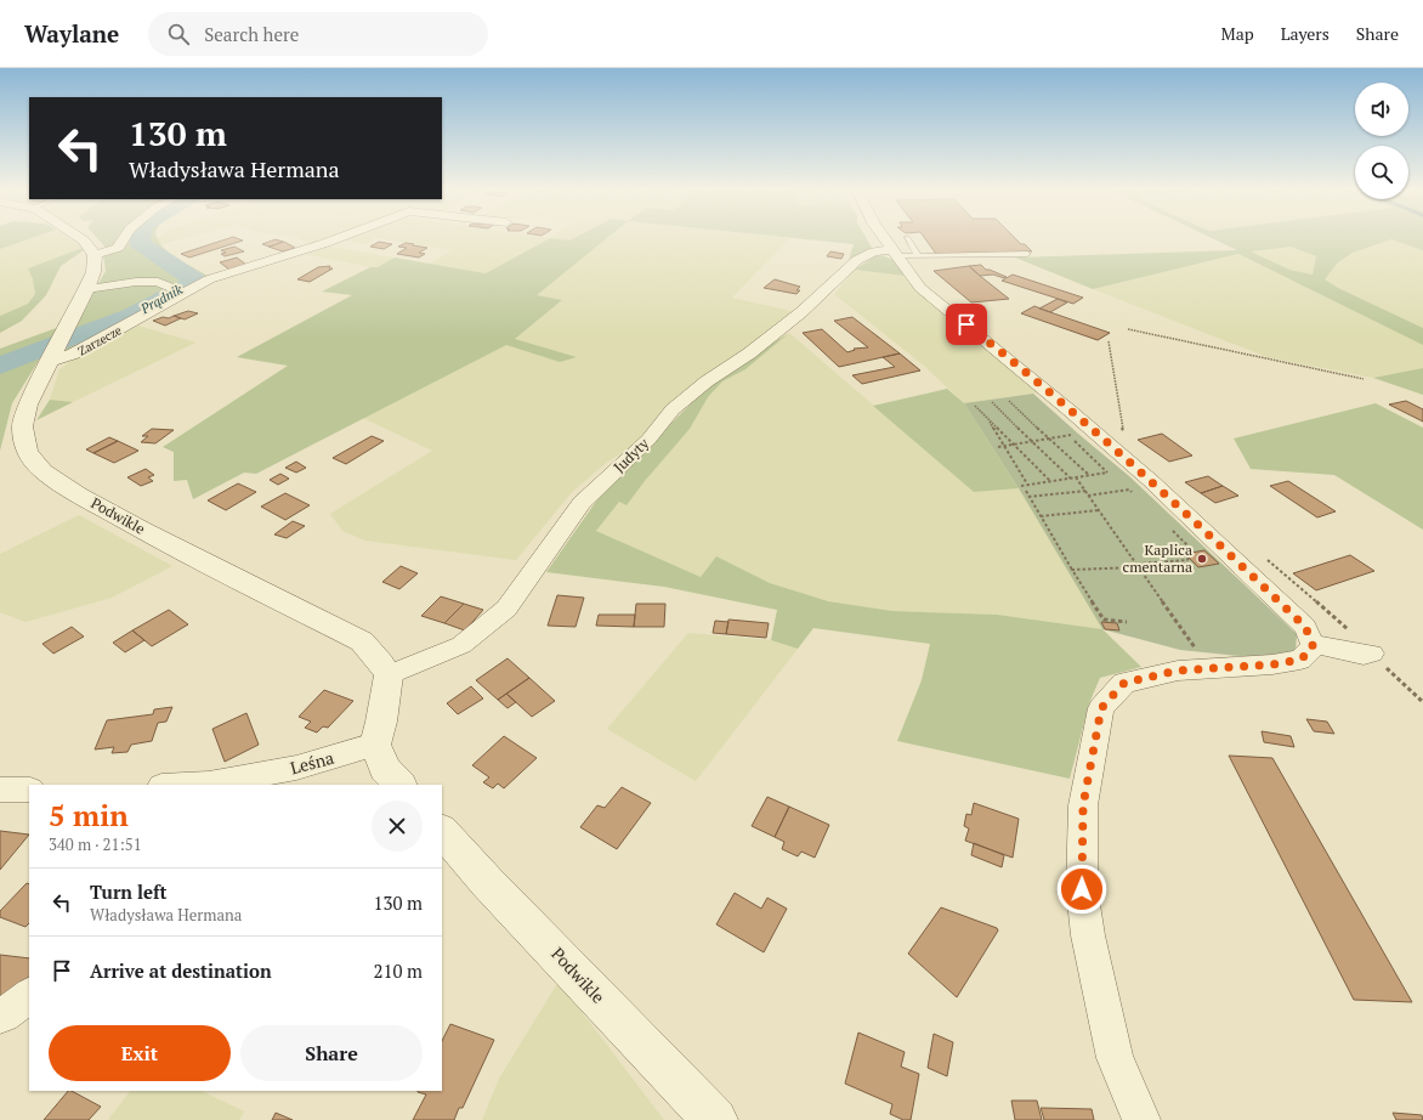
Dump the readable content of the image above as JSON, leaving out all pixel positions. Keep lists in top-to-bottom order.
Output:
{
  "streets": {
    "street": [
      "Zarzecze",
      "Judyty",
      "Podwikle",
      "Leśna"
    ]
  },
  "crossings": [
    ["Zarzecze", "Podwikle"],
    ["Judyty", "Podwikle"]
  ],
  "water": ["Prądnik"],
  "places": ["Kaplica cmentarna"],
  "page": {
    "header": "Waylane",
    "search": "Search here",
    "nav": ["Map", "Layers", "Share"],
    "turn": ["130 m", "Władysława Hermana"],
    "heading": ["5 min", "340 m · 21:51"],
    "list": [
      {
        "name": "Turn left",
        "note": "Władysława Hermana",
        "value": "130 m"
      },
      {
        "name": "Arrive at destination",
        "value": "210 m"
      }
    ],
    "buttons": ["Exit", "Share"]
  }
}
